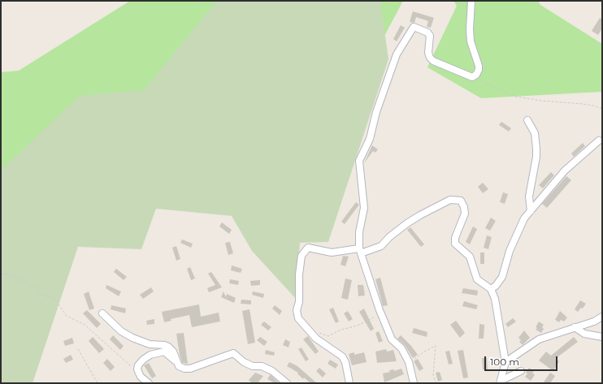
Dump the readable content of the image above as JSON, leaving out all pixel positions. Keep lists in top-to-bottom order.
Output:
{
  "scale_bar": "100 m"
}
